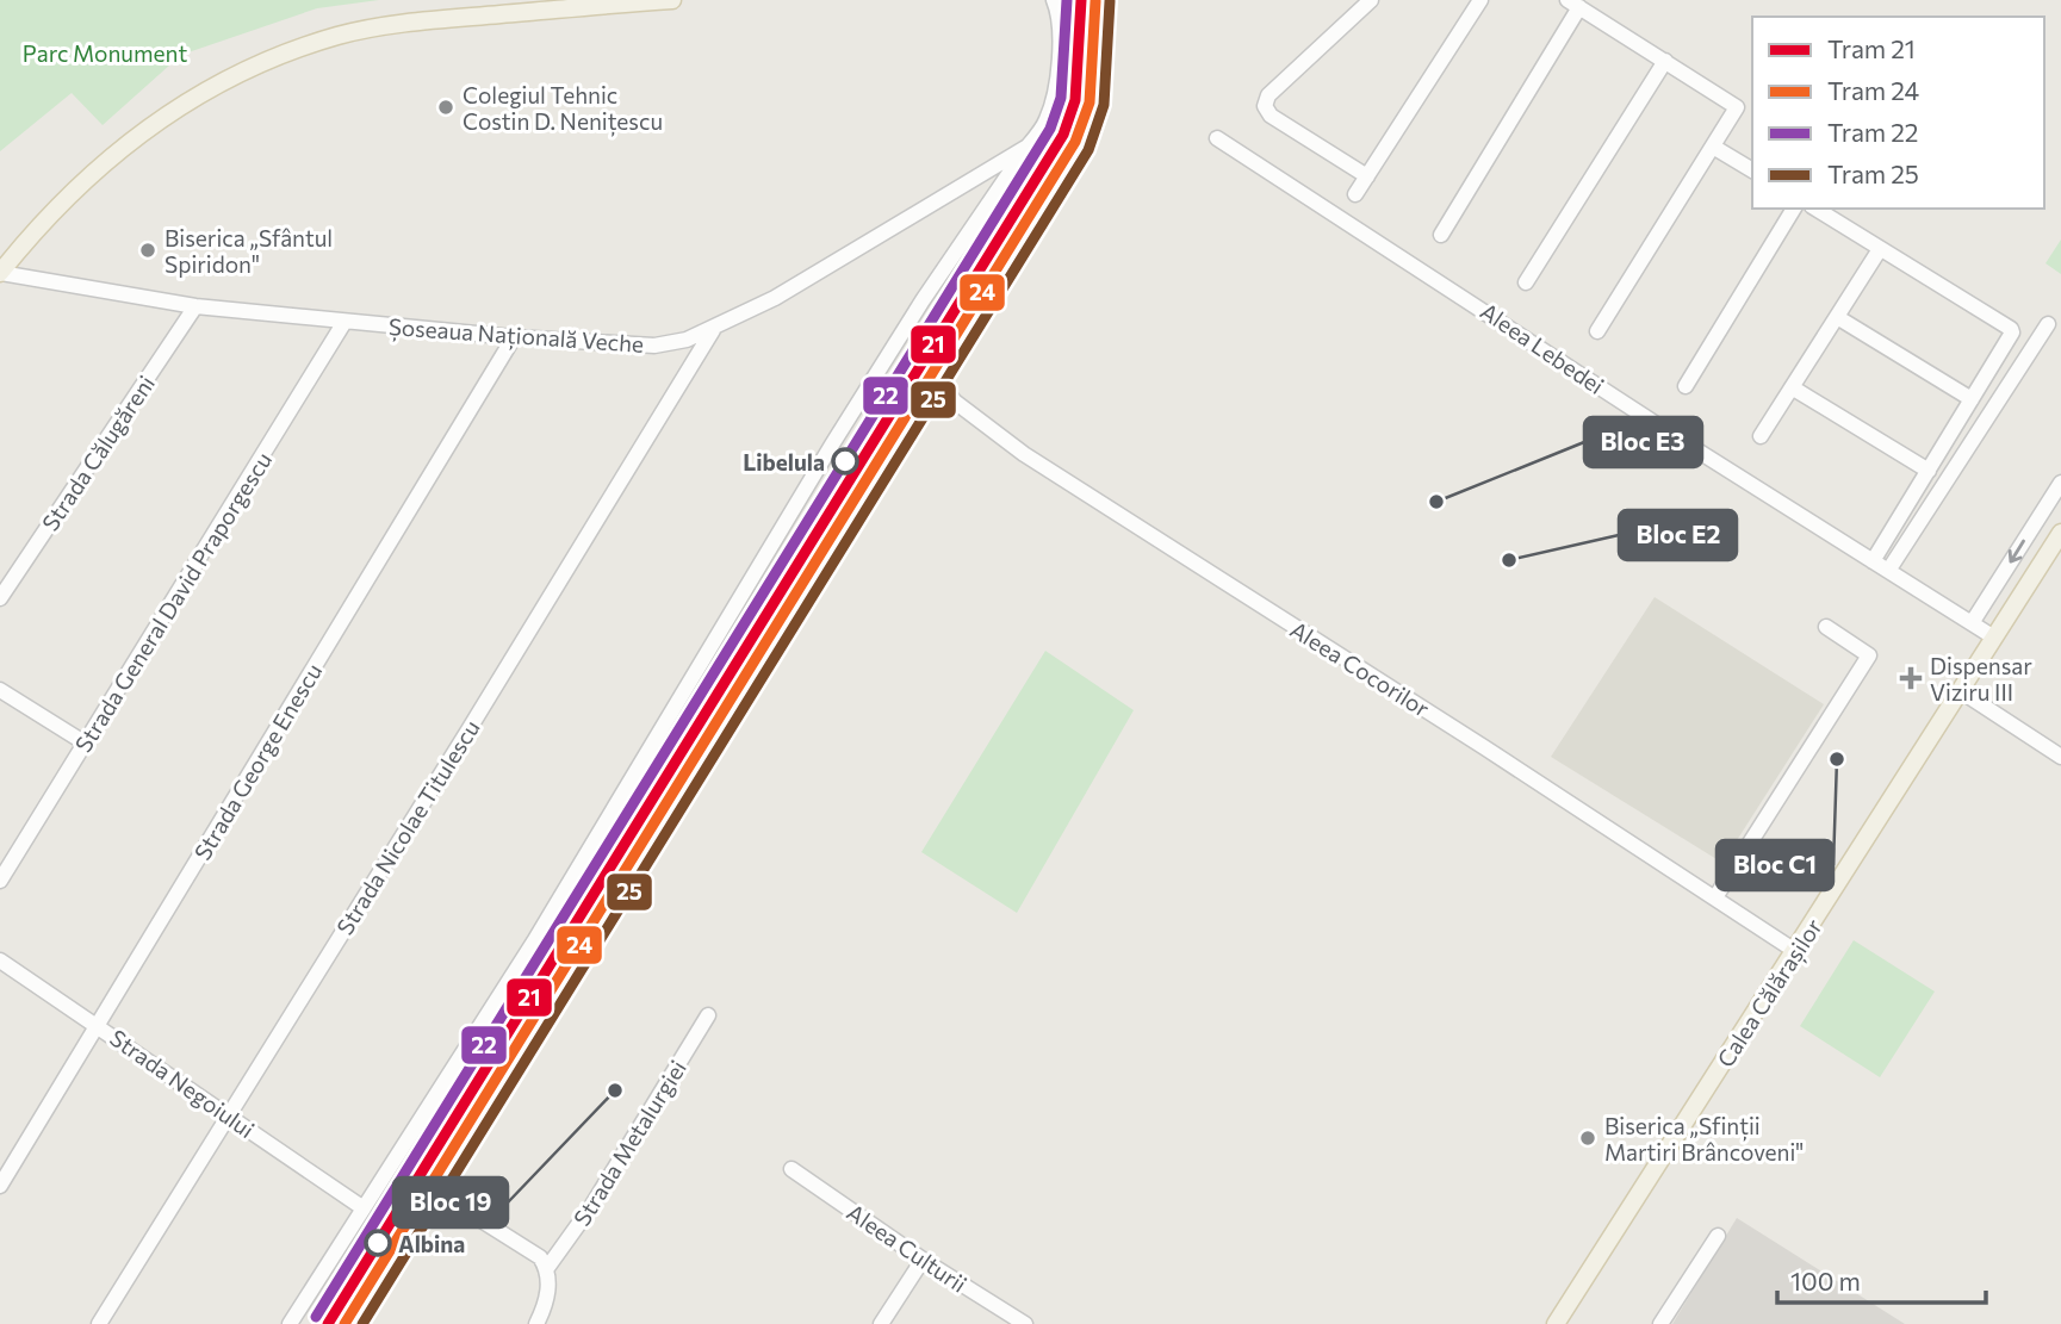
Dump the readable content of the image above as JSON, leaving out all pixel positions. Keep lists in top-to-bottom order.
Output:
{
  "streets": {
    "main road": ["Calea Călărașilor"],
    "street": [
      "Șoseaua Națională Veche",
      "Aleea Lebedei",
      "Strada Călugăreni",
      "Strada General David Praporgescu",
      "Aleea Cocorilor",
      "Strada George Enescu",
      "Strada Nicolae Titulescu",
      "Strada Negoiului",
      "Strada Metalurgiei",
      "Aleea Culturii"
    ]
  },
  "crossings": [
    ["Șoseaua Națională Veche", "Strada Călugăreni"],
    ["Șoseaua Națională Veche", "Strada General David Praporgescu"],
    ["Șoseaua Națională Veche", "Strada George Enescu"],
    ["Șoseaua Națională Veche", "Strada Nicolae Titulescu"],
    ["Aleea Lebedei", "Calea Călărașilor"],
    ["Aleea Cocorilor", "Calea Călărașilor"],
    ["Strada George Enescu", "Strada Negoiului"],
    ["Strada Nicolae Titulescu", "Strada Negoiului"]
  ],
  "parks": ["Parc Monument"],
  "places": {
    "other": [
      "Colegiul Tehnic Costin D. Nenițescu",
      "Biserica „Sfântul Spiridon\"",
      "Libelula",
      "Bloc E3",
      "Bloc E2",
      "Bloc C1",
      "Bloc 19",
      "Biserica „Sfinții Martiri Brâncoveni\"",
      "Albina"
    ],
    "health": ["Dispensar Viziru III"]
  },
  "lines": [
    "tram line 21",
    "tram line 22",
    "tram line 24",
    "tram line 25"
  ],
  "legend": [
    "Tram 21",
    "Tram 24",
    "Tram 22",
    "Tram 25"
  ],
  "scale_bar": "100 m"
}
